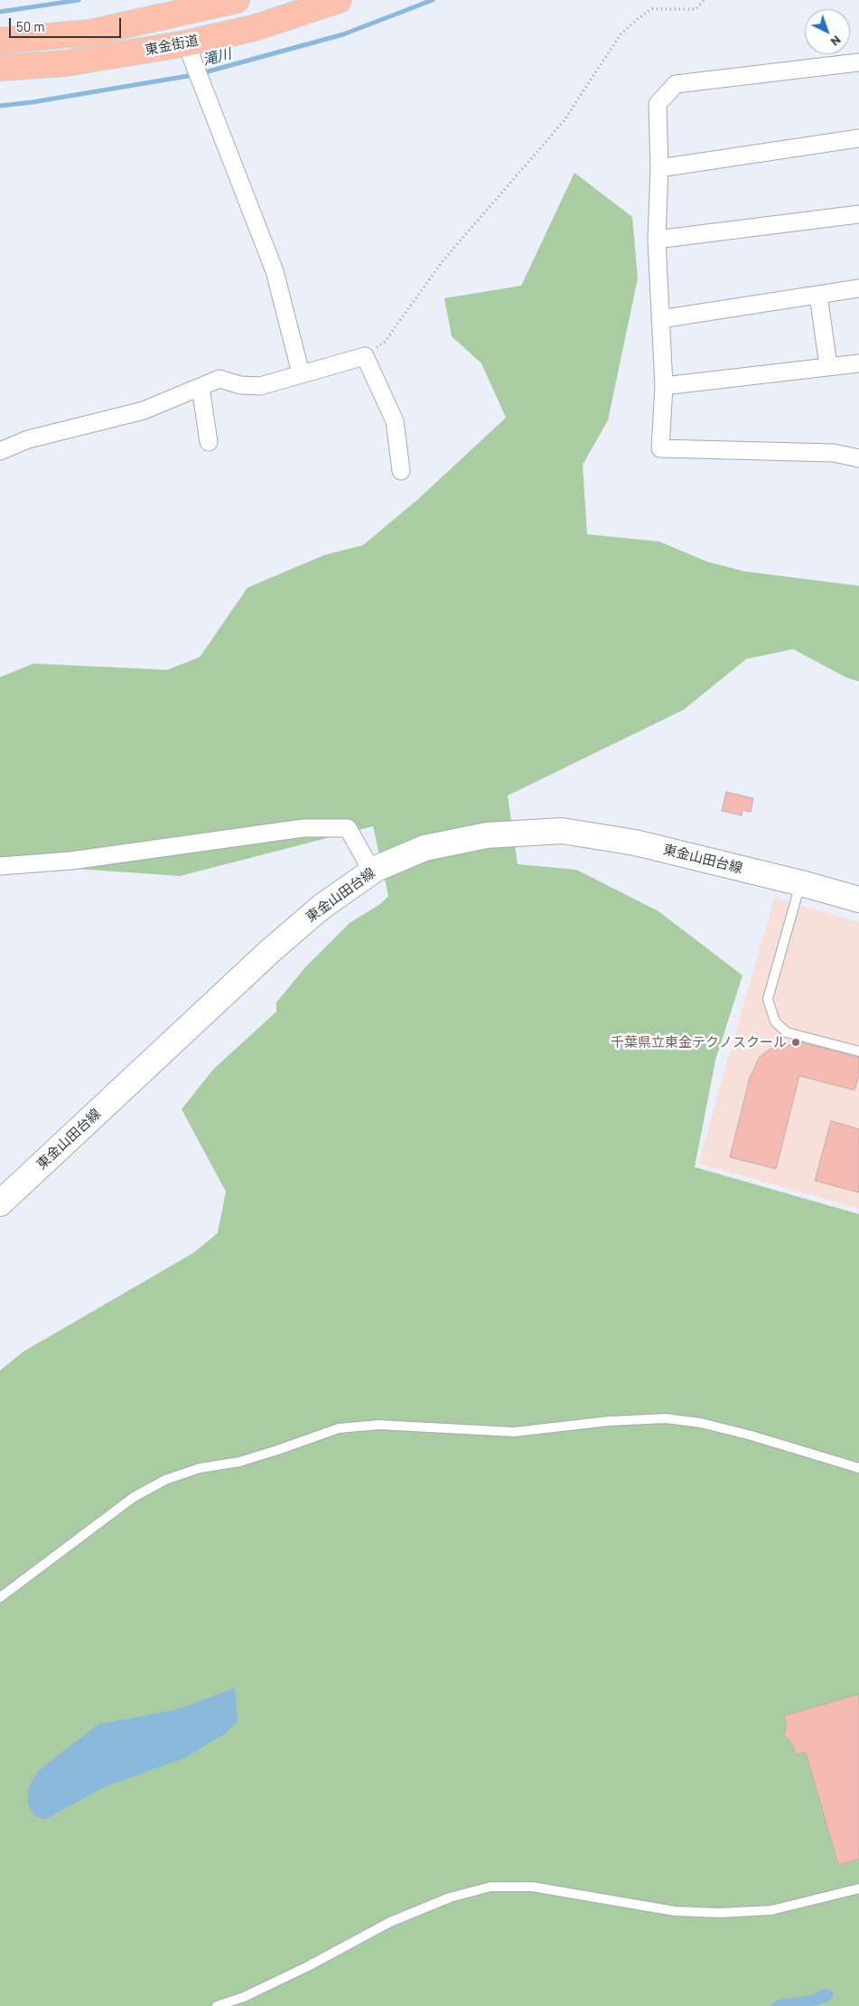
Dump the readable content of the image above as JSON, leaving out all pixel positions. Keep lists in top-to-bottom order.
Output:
{
  "streets": {
    "highway": ["東金街道"],
    "main road": ["東金山田台線"]
  },
  "water": ["滝川"],
  "places": ["千葉県立東金テクノスクール"],
  "scale_bar": "50 m",
  "north": "bottom right"
}
